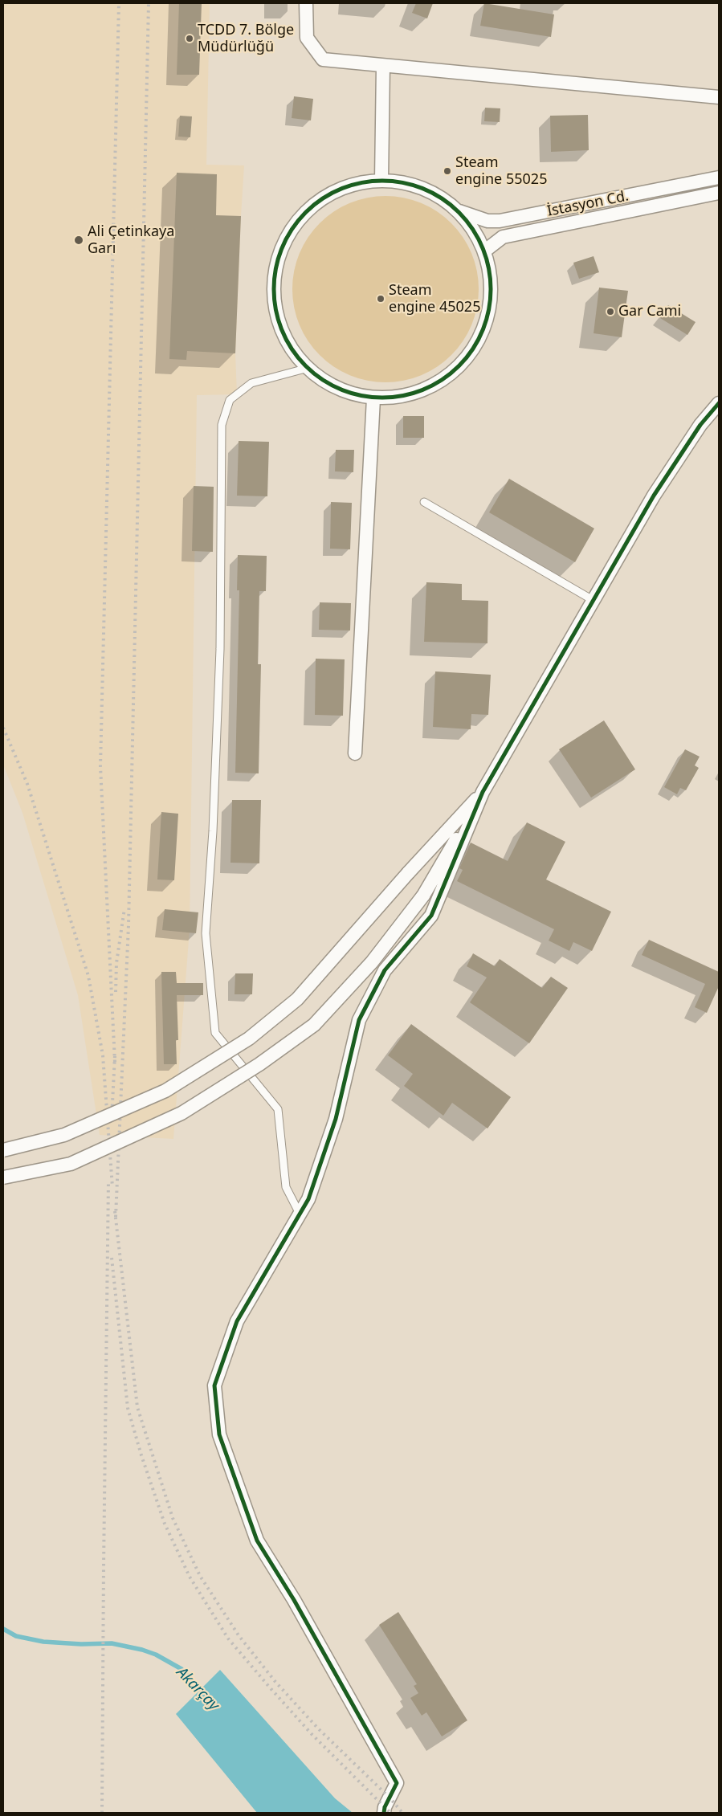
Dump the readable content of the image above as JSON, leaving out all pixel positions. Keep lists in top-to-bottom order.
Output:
{
  "streets": {
    "street": ["İstasyon Cd."]
  },
  "water": ["Akarçay"],
  "places": [
    "TCDD 7. Bölge Müdürlüğü",
    "Steam engine 55025",
    "Ali Çetinkaya Garı",
    "Steam engine 45025",
    "Gar Cami"
  ]
}
